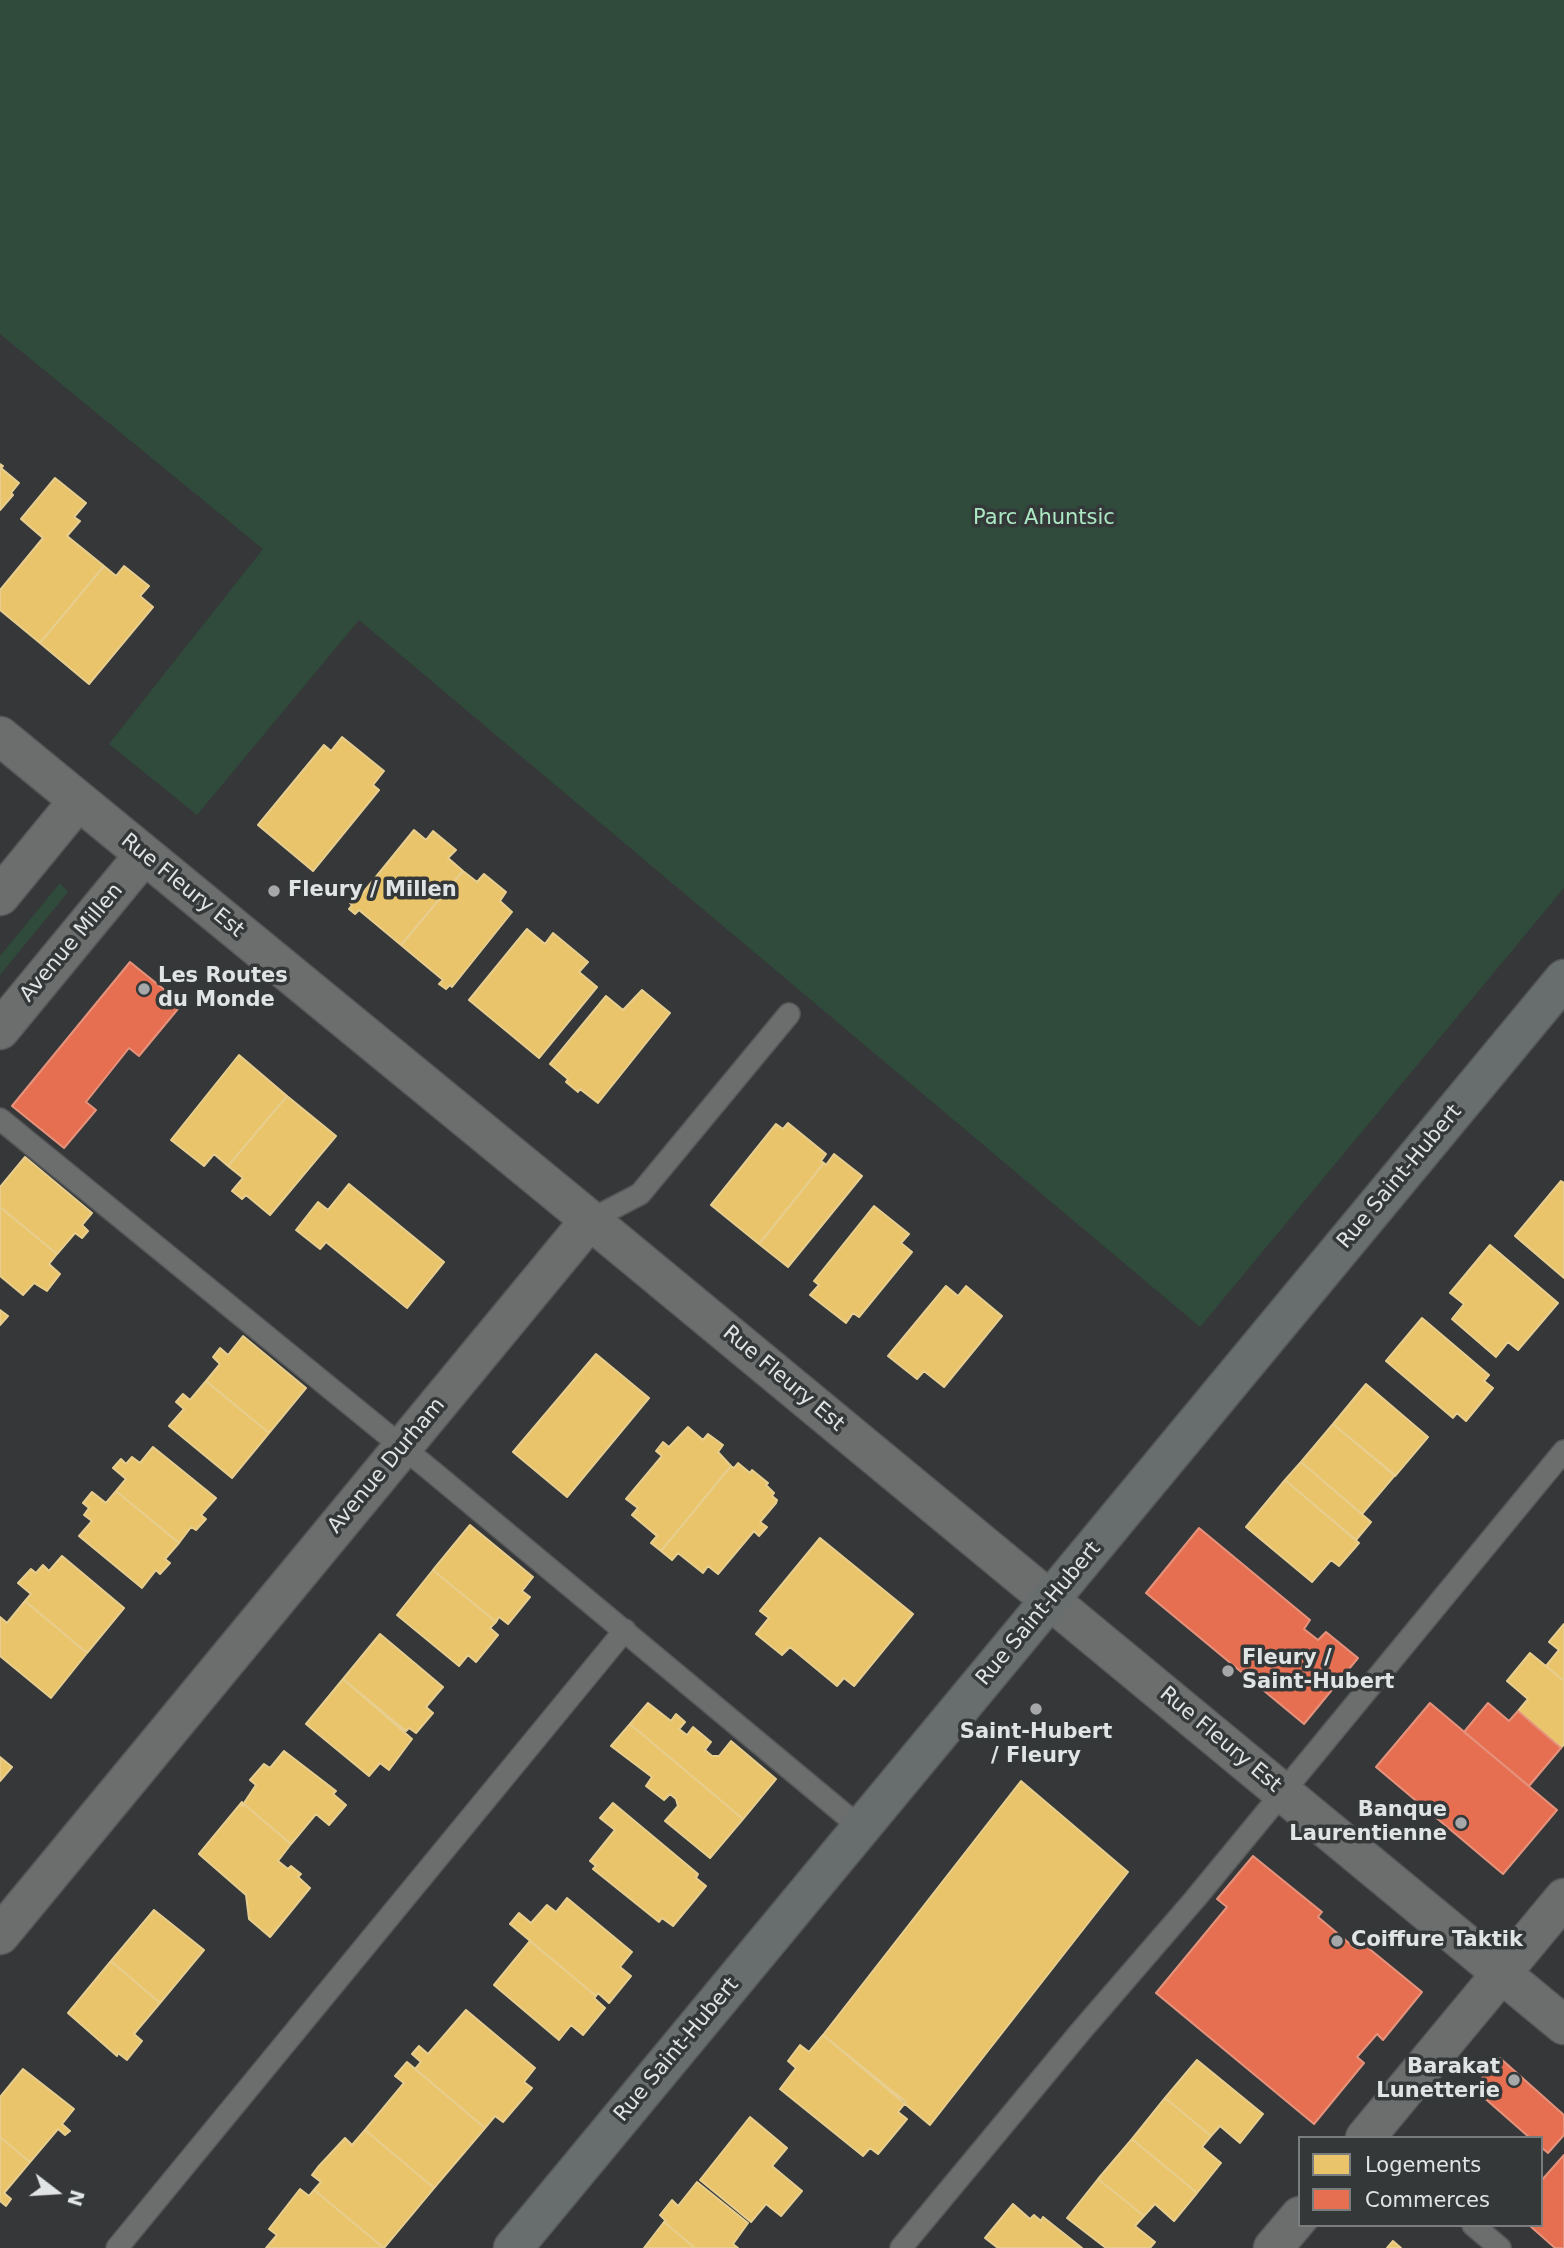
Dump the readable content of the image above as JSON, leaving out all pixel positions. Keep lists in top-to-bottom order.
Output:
{
  "streets": {
    "main road": ["Rue Saint-Hubert"],
    "street": ["Rue Fleury Est", "Avenue Millen", "Avenue Durham"]
  },
  "crossings": [
    ["Rue Fleury Est", "Avenue Millen"],
    ["Rue Fleury Est", "Rue Saint-Hubert"],
    ["Rue Fleury Est", "Avenue Durham"]
  ],
  "parks": ["Parc Ahuntsic"],
  "places": [
    "Fleury / Millen",
    "Les Routes du Monde",
    "Fleury / Saint-Hubert",
    "Saint-Hubert / Fleury",
    "Banque Laurentienne",
    "Coiffure Taktik",
    "Barakat Lunetterie"
  ],
  "legend": ["Logements", "Commerces"],
  "north": "right"
}
